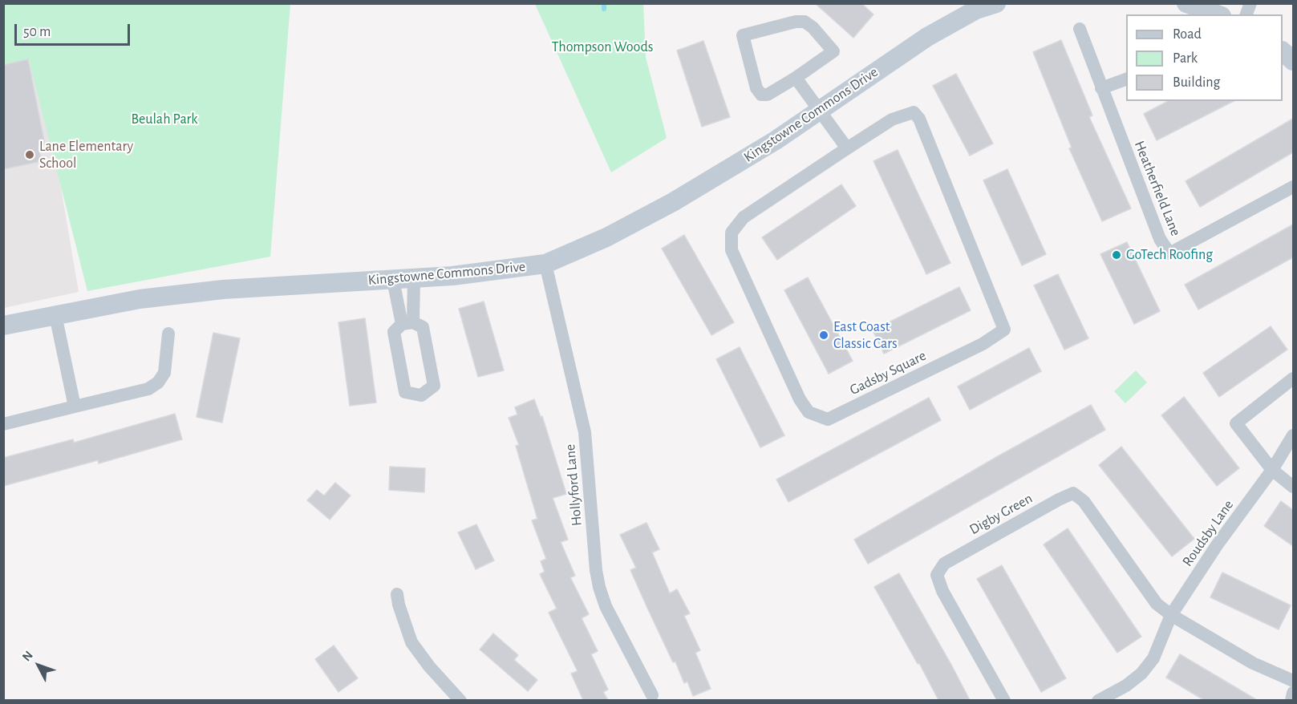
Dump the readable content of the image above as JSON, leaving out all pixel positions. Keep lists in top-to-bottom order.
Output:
{
  "streets": {
    "street": [
      "Kingstowne Commons Drive",
      "Heatherfield Lane",
      "Gadsby Square",
      "Hollyford Lane",
      "Digby Green",
      "Roudsby Lane"
    ]
  },
  "crossings": [
    ["Kingstowne Commons Drive", "Hollyford Lane"],
    ["Digby Green", "Roudsby Lane"]
  ],
  "parks": ["Thompson Woods", "Beulah Park"],
  "places": ["Lane Elementary School", "GoTech Roofing", "East Coast Classic Cars"],
  "legend": ["Road", "Park", "Building"],
  "scale_bar": "50 m",
  "north": "top left"
}
